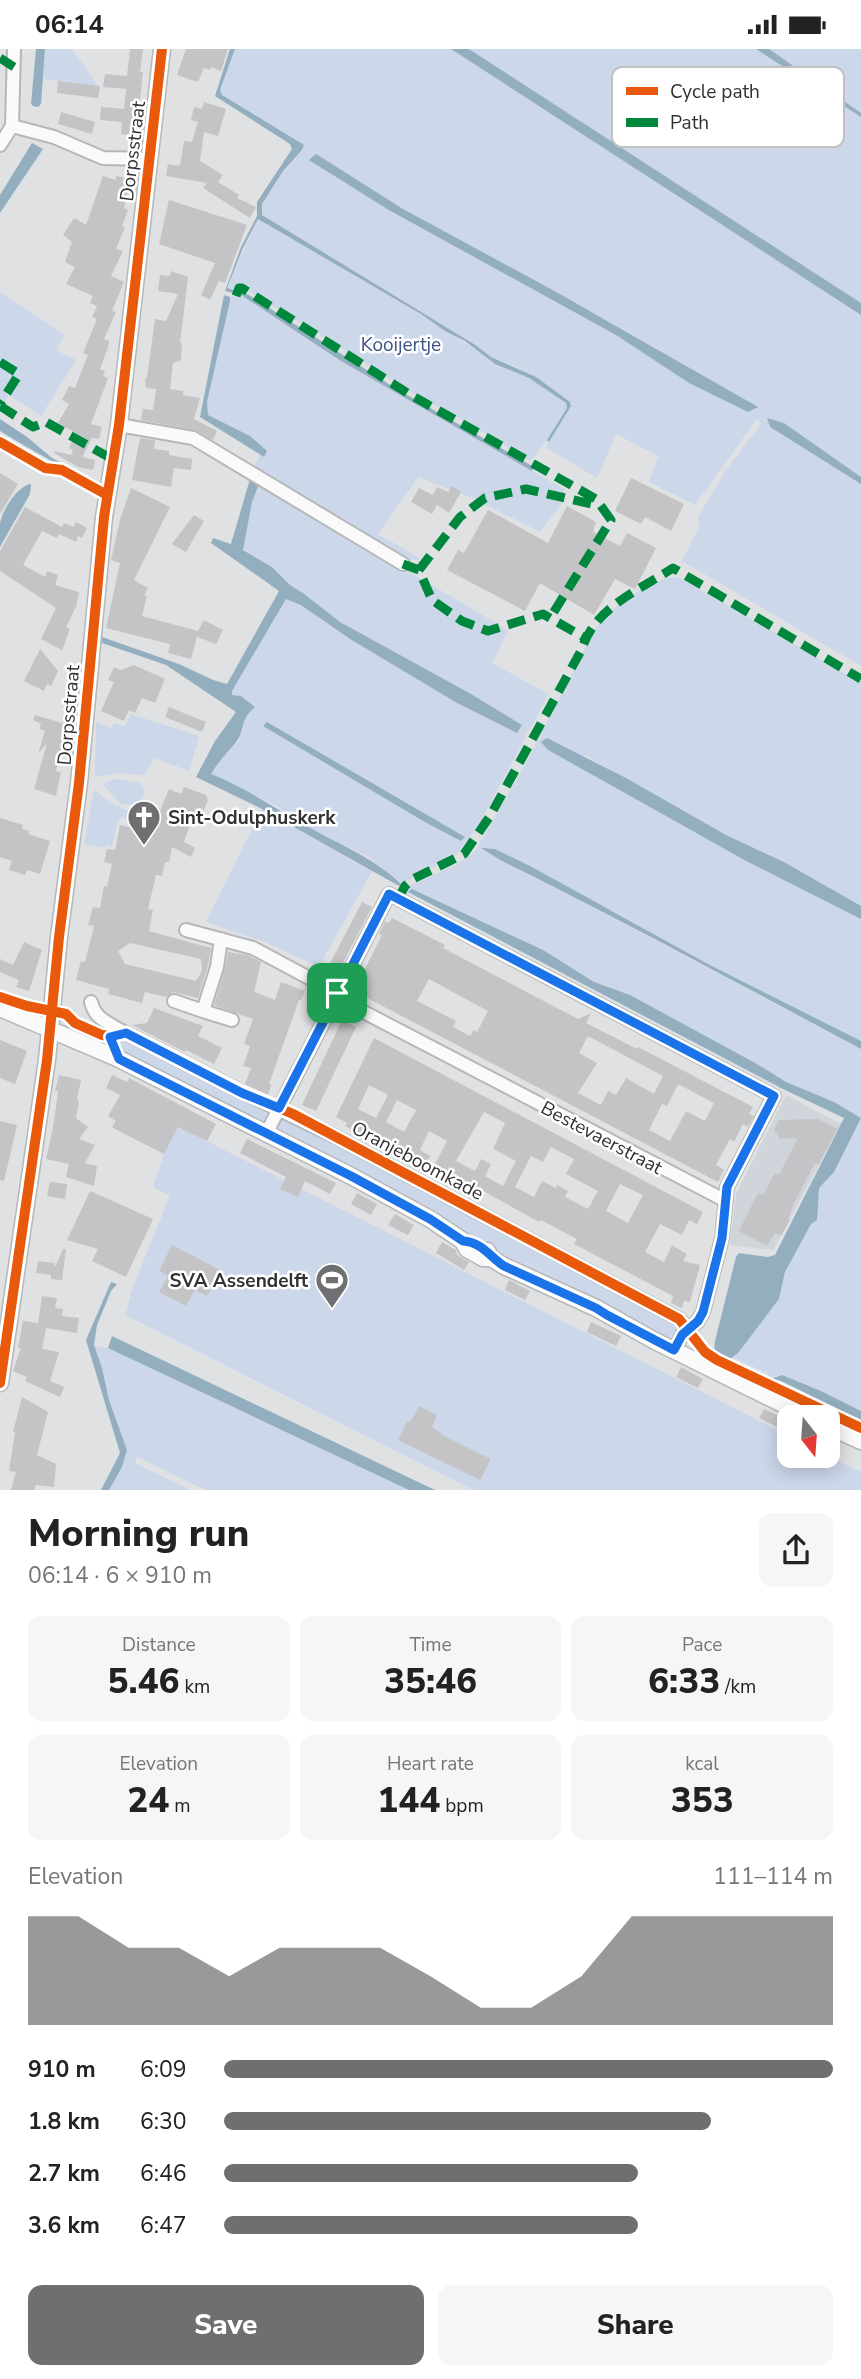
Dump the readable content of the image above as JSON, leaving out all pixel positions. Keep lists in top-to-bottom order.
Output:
{
  "streets": {
    "street": ["Dorpsstraat", "Bestevaerstraat", "Oranjeboomkade"]
  },
  "parks": ["Kooijertje"],
  "places": {
    "church": ["Sint-Odulphuskerk"],
    "sports": ["SVA Assendelft"]
  },
  "legend": ["Cycle path", "Path"],
  "north": "bottom",
  "page": {
    "status": "06:14",
    "heading": ["Morning run", "06:14 · 6 × 910 m"],
    "stats": [
      ["Distance", "5.46 km"],
      ["Time", "35:46"],
      ["Pace", "6:33 /km"],
      ["Elevation", "24 m"],
      ["Heart rate", "144 bpm"],
      ["kcal", "353"]
    ],
    "chart": ["Elevation", "111–114 m"],
    "list": [
      {
        "name": "910 m",
        "note": "6:09"
      },
      {
        "name": "1.8 km",
        "note": "6:30"
      },
      {
        "name": "2.7 km",
        "note": "6:46"
      },
      {
        "name": "3.6 km",
        "note": "6:47"
      }
    ],
    "buttons": ["Save", "Share"]
  }
}
